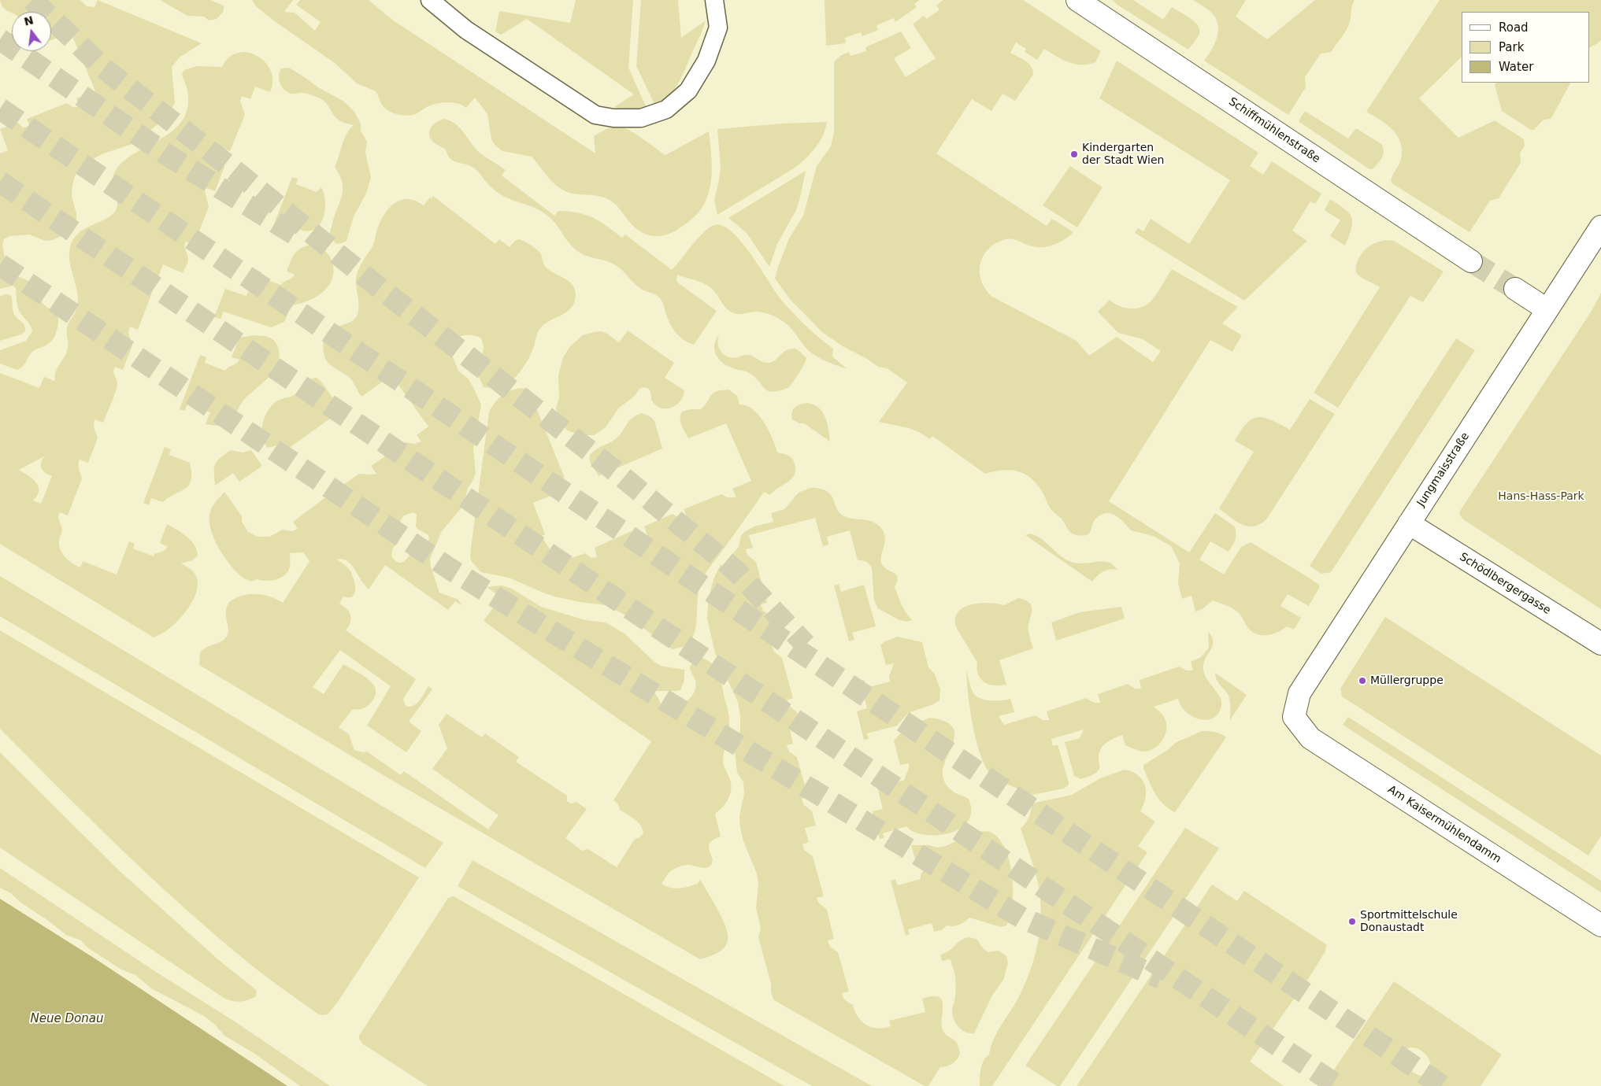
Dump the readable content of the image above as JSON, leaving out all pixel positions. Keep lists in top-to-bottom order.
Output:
{
  "streets": {
    "street": [
      "Schiffmühlenstraße",
      "Jungmaisstraße",
      "Schödlbergergasse",
      "Am Kaisermühlendamm"
    ]
  },
  "crossings": [
    ["Jungmaisstraße", "Schödlbergergasse"],
    ["Jungmaisstraße", "Am Kaisermühlendamm"]
  ],
  "water": ["Neue Donau"],
  "parks": ["Hans-Hass-Park"],
  "places": ["Kindergarten der Stadt Wien", "Müllergruppe", "Sportmittelschule Donaustadt"],
  "legend": ["Road", "Park", "Water"],
  "north": "top"
}
